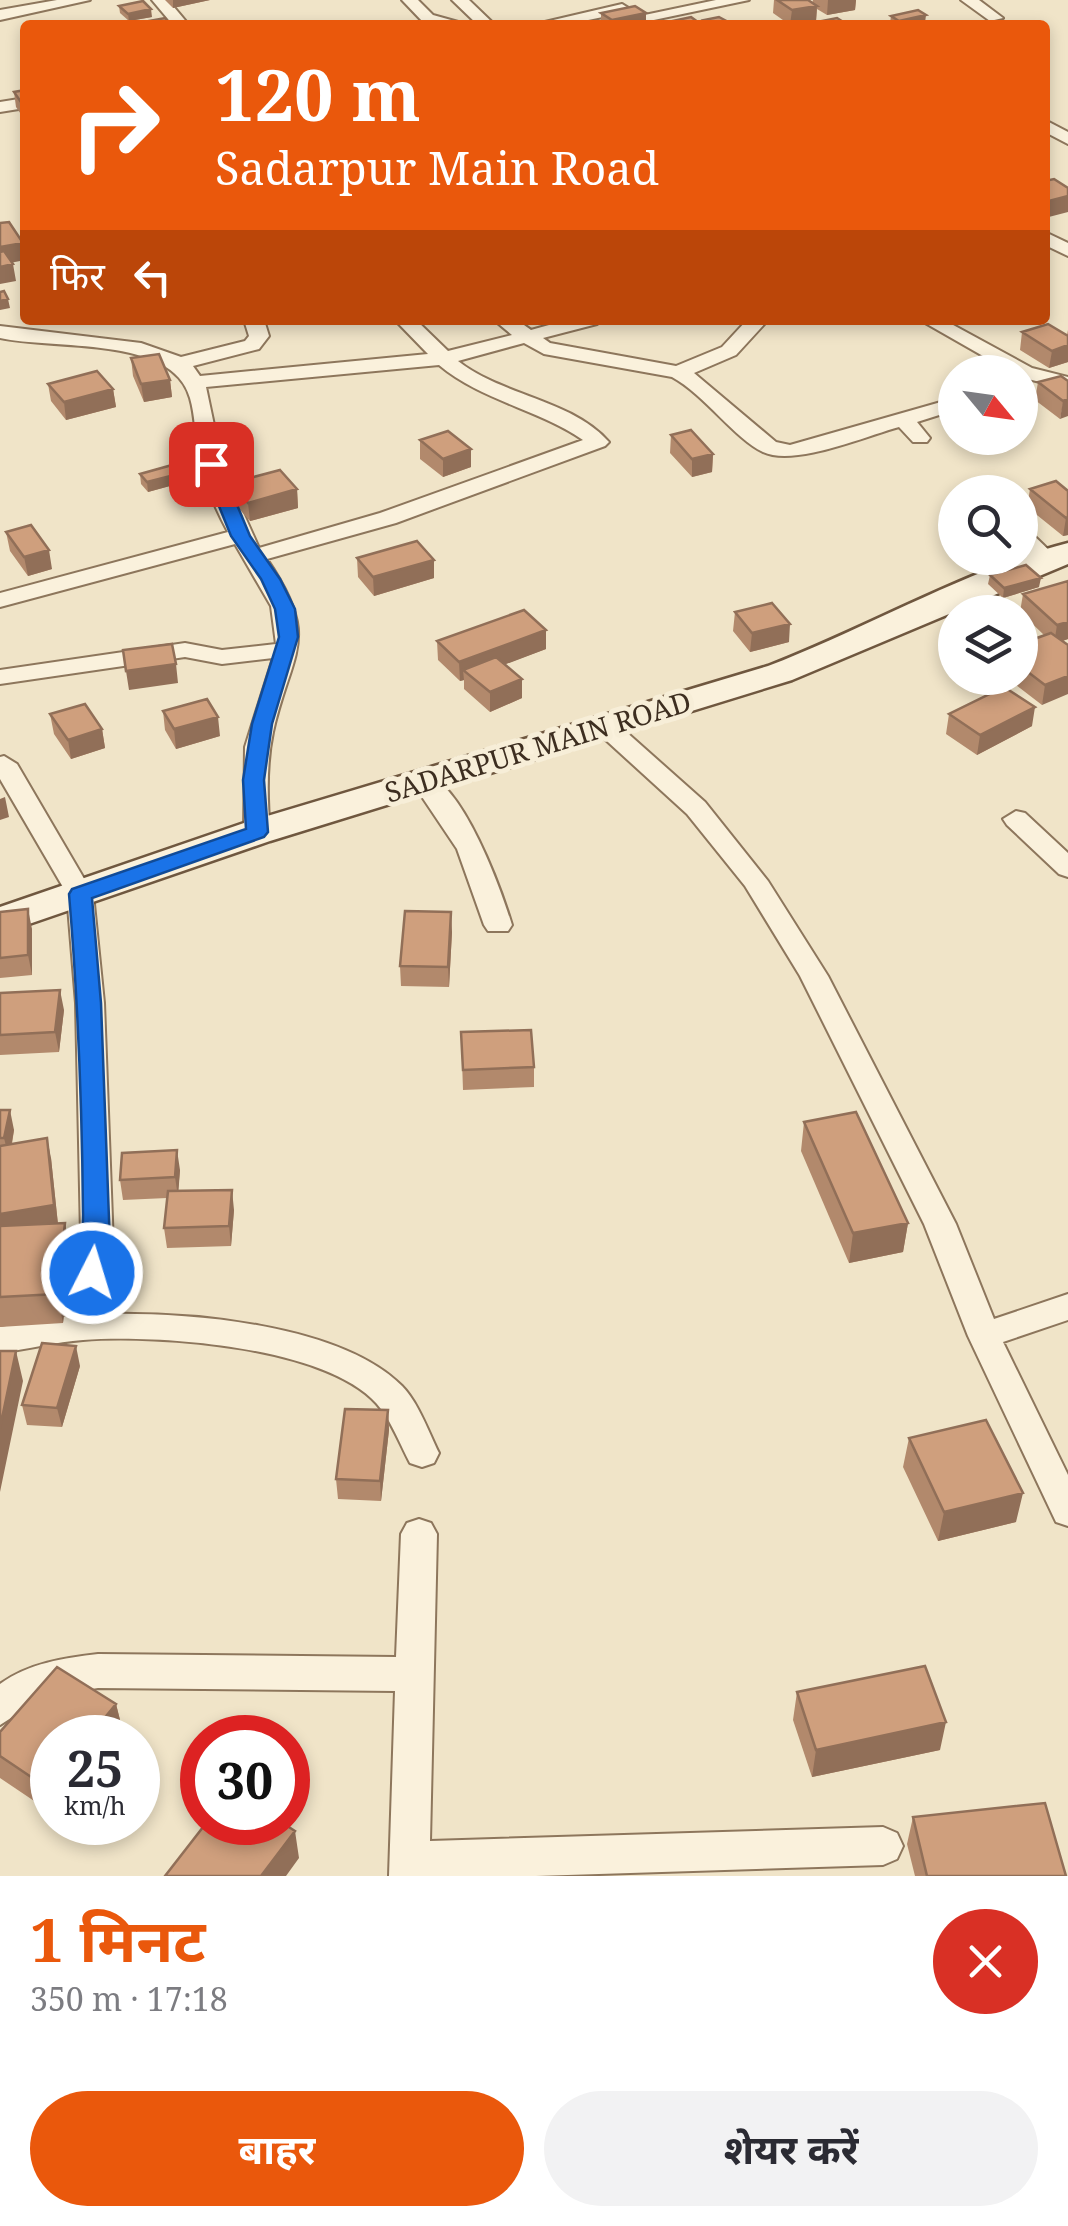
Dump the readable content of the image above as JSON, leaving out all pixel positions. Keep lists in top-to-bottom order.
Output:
{
  "streets": {
    "street": ["SADARPUR MAIN ROAD"]
  },
  "north": "bottom right",
  "page": {
    "turn": ["120 m", "Sadarpur Main Road"],
    "then": "फिर",
    "speed": "25 km/h",
    "limit": "30",
    "heading": ["1 मिनट", "350 m · 17:18"],
    "buttons": ["बाहर", "शेयर करें"]
  }
}
